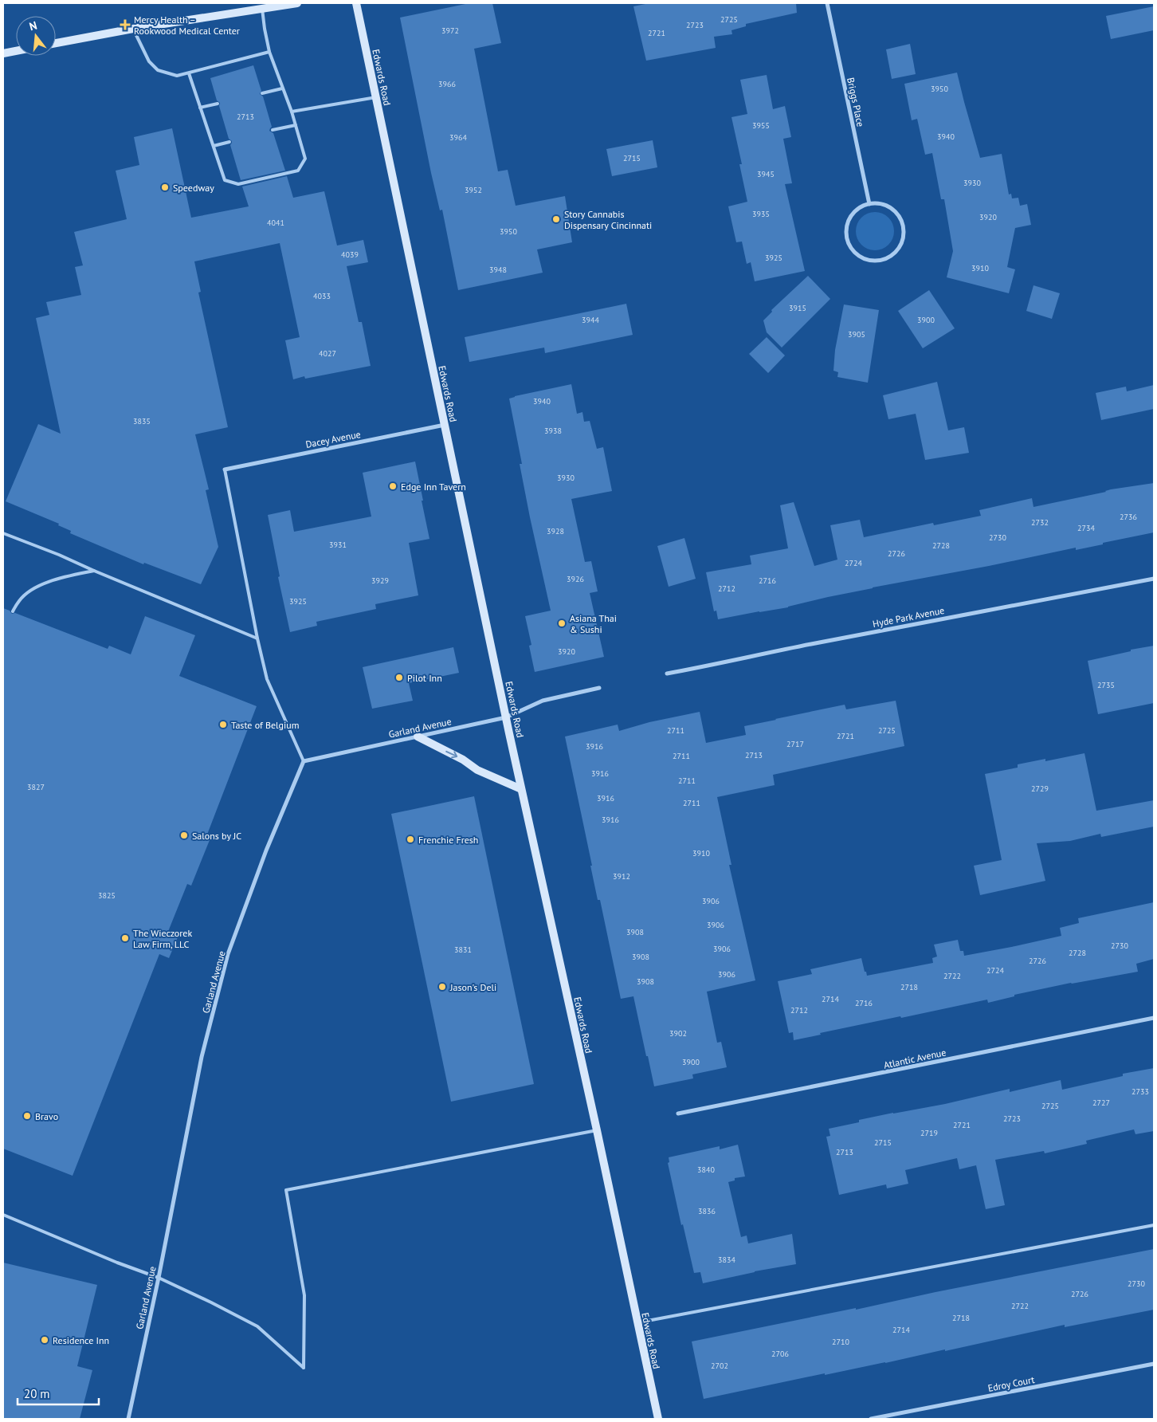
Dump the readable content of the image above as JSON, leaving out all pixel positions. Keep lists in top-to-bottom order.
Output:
{
  "streets": {
    "main road": ["Edwards Road"],
    "street": [
      "Briggs Place",
      "Dacey Avenue",
      "Hyde Park Avenue",
      "Garland Avenue",
      "Atlantic Avenue",
      "Edroy Court"
    ]
  },
  "crossings": [
    ["Edwards Road", "Dacey Avenue"],
    ["Edwards Road", "Garland Avenue"]
  ],
  "places": {
    "health": ["Mercy Health – Rookwood Medical Center"],
    "other": [
      "Speedway",
      "Story Cannabis Dispensary Cincinnati",
      "Edge Inn Tavern",
      "Asiana Thai & Sushi",
      "Pilot Inn",
      "Taste of Belgium",
      "Salons by JC",
      "Frenchie Fresh",
      "The Wieczorek Law Firm, LLC",
      "Jason's Deli",
      "Bravo",
      "Residence Inn"
    ]
  },
  "house_numbers": [
    "2725",
    "2723",
    "3972",
    "2721",
    "3966",
    "3950",
    "2713",
    "3955",
    "3940",
    "3964",
    "2715",
    "3945",
    "3930",
    "3952",
    "3935",
    "3920",
    "4041",
    "3950",
    "4039",
    "3925",
    "3910",
    "3948",
    "4033",
    "3915",
    "3944",
    "3900",
    "3905",
    "4027",
    "3940",
    "3835",
    "3938",
    "3930",
    "2736",
    "2732",
    "2734",
    "3928",
    "2730",
    "3931",
    "2728",
    "2726",
    "2724",
    "3926",
    "3929",
    "2716",
    "2712",
    "3925",
    "3920",
    "2735",
    "2711",
    "2725",
    "2721",
    "2717",
    "3916",
    "2713",
    "2711",
    "3916",
    "2711",
    "3827",
    "2729",
    "3916",
    "2711",
    "3916",
    "3910",
    "3912",
    "3825",
    "3906",
    "3906",
    "3908",
    "2730",
    "3906",
    "3831",
    "2728",
    "3908",
    "2726",
    "2724",
    "3906",
    "2722",
    "3908",
    "2718",
    "2714",
    "2716",
    "2712",
    "3902",
    "3900",
    "2733",
    "2727",
    "2725",
    "2723",
    "2721",
    "2719",
    "2715",
    "2713",
    "3840",
    "3836",
    "3834",
    "2730",
    "2726",
    "2722",
    "2718",
    "2714",
    "2710",
    "2706",
    "2702"
  ],
  "scale_bar": "20 m",
  "north": "top"
}
